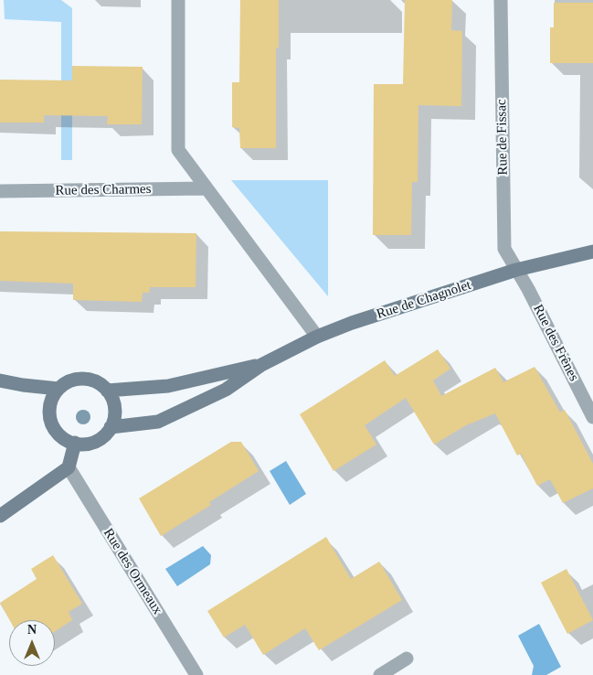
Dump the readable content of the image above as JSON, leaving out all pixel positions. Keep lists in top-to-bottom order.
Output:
{
  "streets": {
    "street": [
      "Rue de Fissac",
      "Rue des Charmes",
      "Rue de Chagnolet",
      "Rue des Frênes",
      "Rue des Ormeaux"
    ]
  },
  "crossings": [
    ["Rue de Fissac", "Rue de Chagnolet"],
    ["Rue de Fissac", "Rue des Frênes"],
    ["Rue de Chagnolet", "Rue des Frênes"]
  ],
  "north": "top"
}
